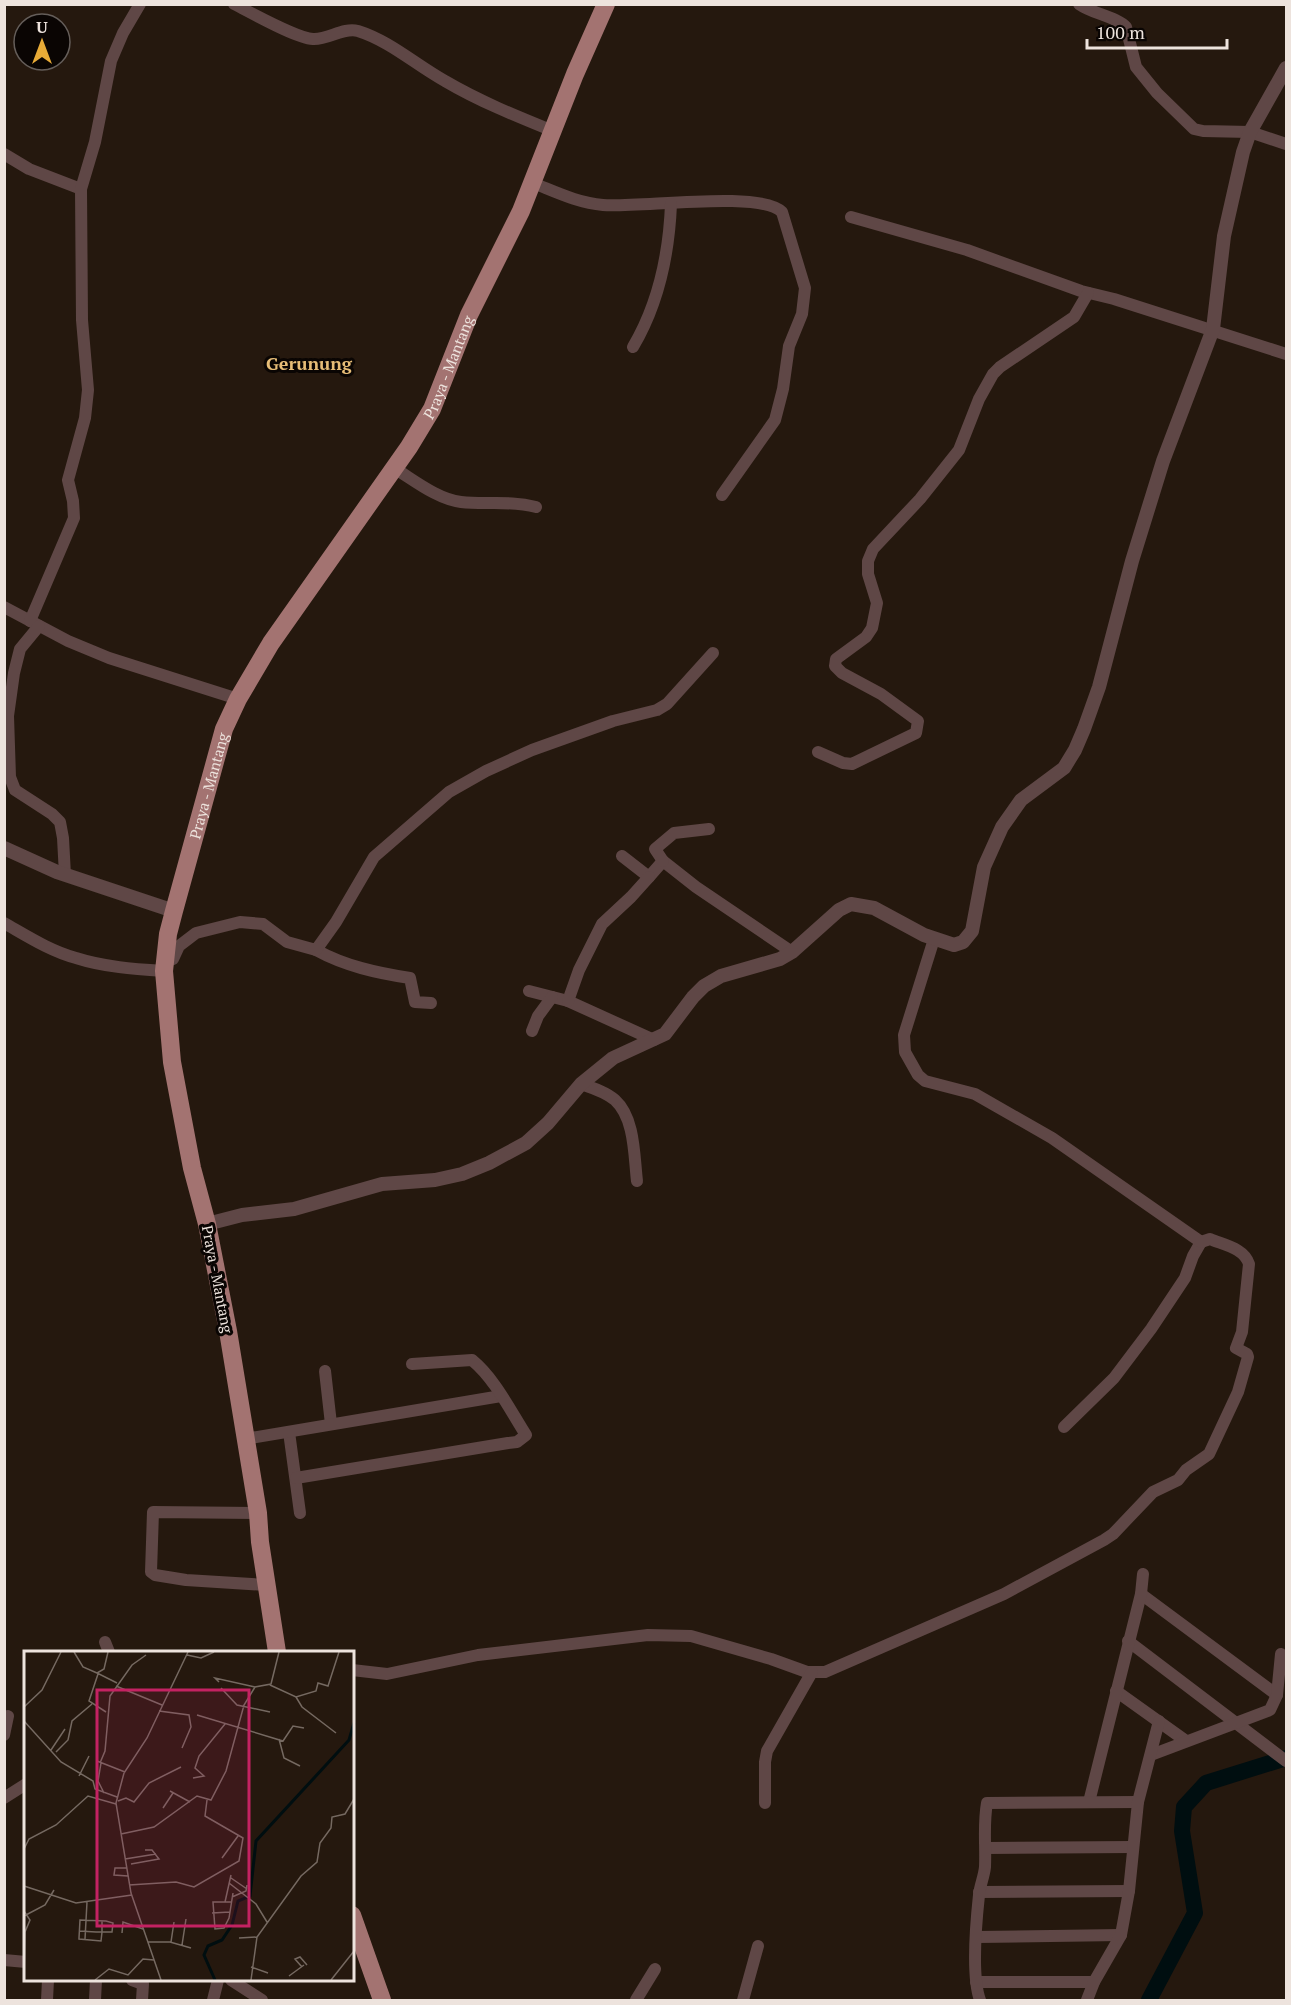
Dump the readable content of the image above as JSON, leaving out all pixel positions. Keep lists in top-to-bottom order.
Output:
{
  "streets": {
    "main road": ["Praya - Mantang"]
  },
  "districts": ["Gerunung"],
  "scale_bar": "100 m",
  "north": "top"
}
